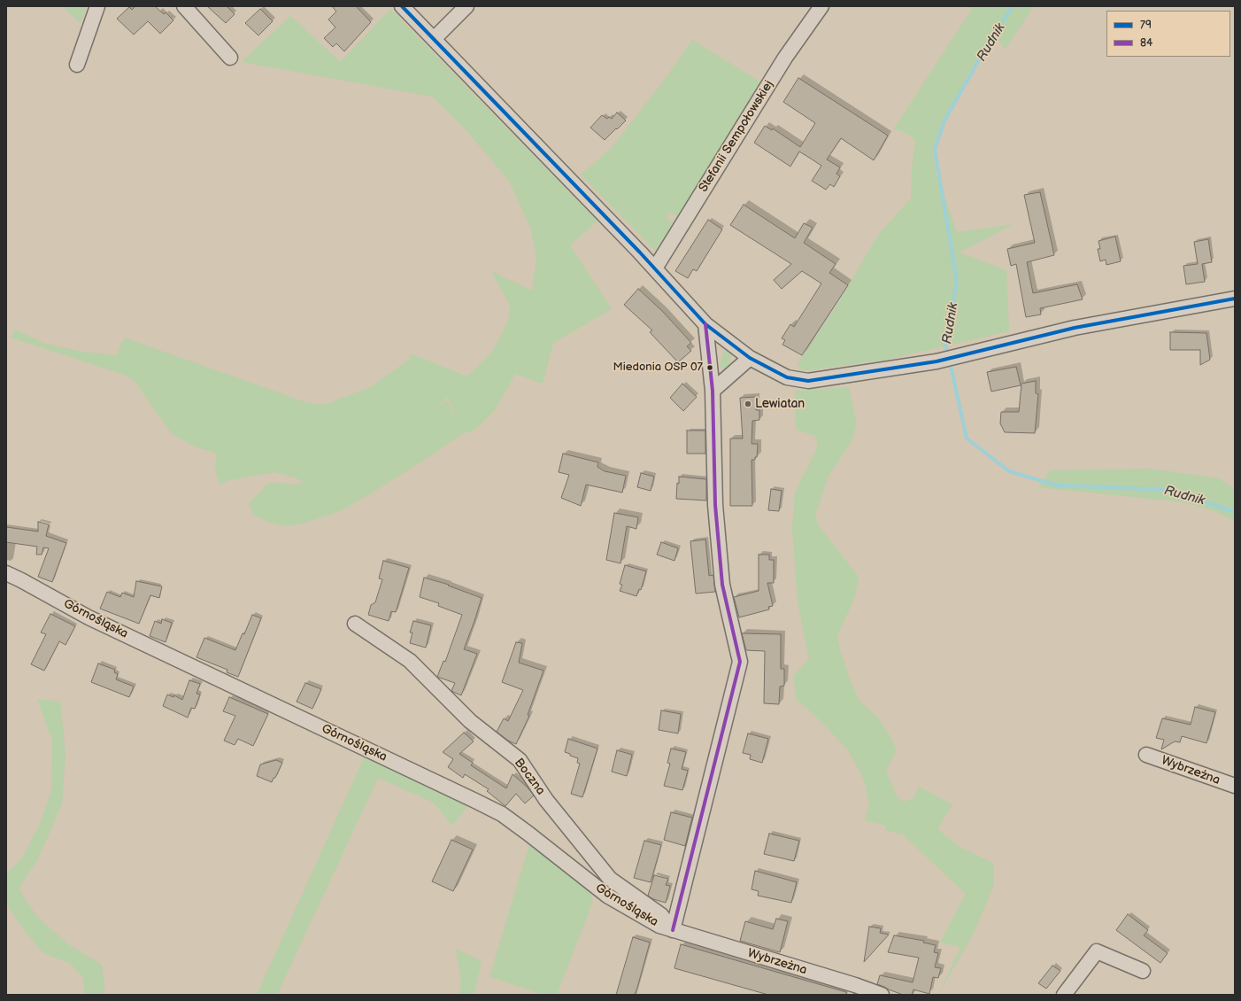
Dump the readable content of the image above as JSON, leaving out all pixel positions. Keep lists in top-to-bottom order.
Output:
{
  "streets": {
    "street": [
      "Stefanii Sempołowskiej",
      "Górnośląska",
      "Wybrzeżna",
      "Boczna"
    ]
  },
  "crossings": [
    ["Górnośląska", "Wybrzeżna"],
    ["Górnośląska", "Boczna"],
    ["Wybrzeżna", "Boczna"]
  ],
  "water": ["Rudnik"],
  "places": ["Miedonia OSP 07", "Lewiatan"],
  "lines": ["transit line 79", "transit line 84"],
  "legend": ["79", "84"]
}
